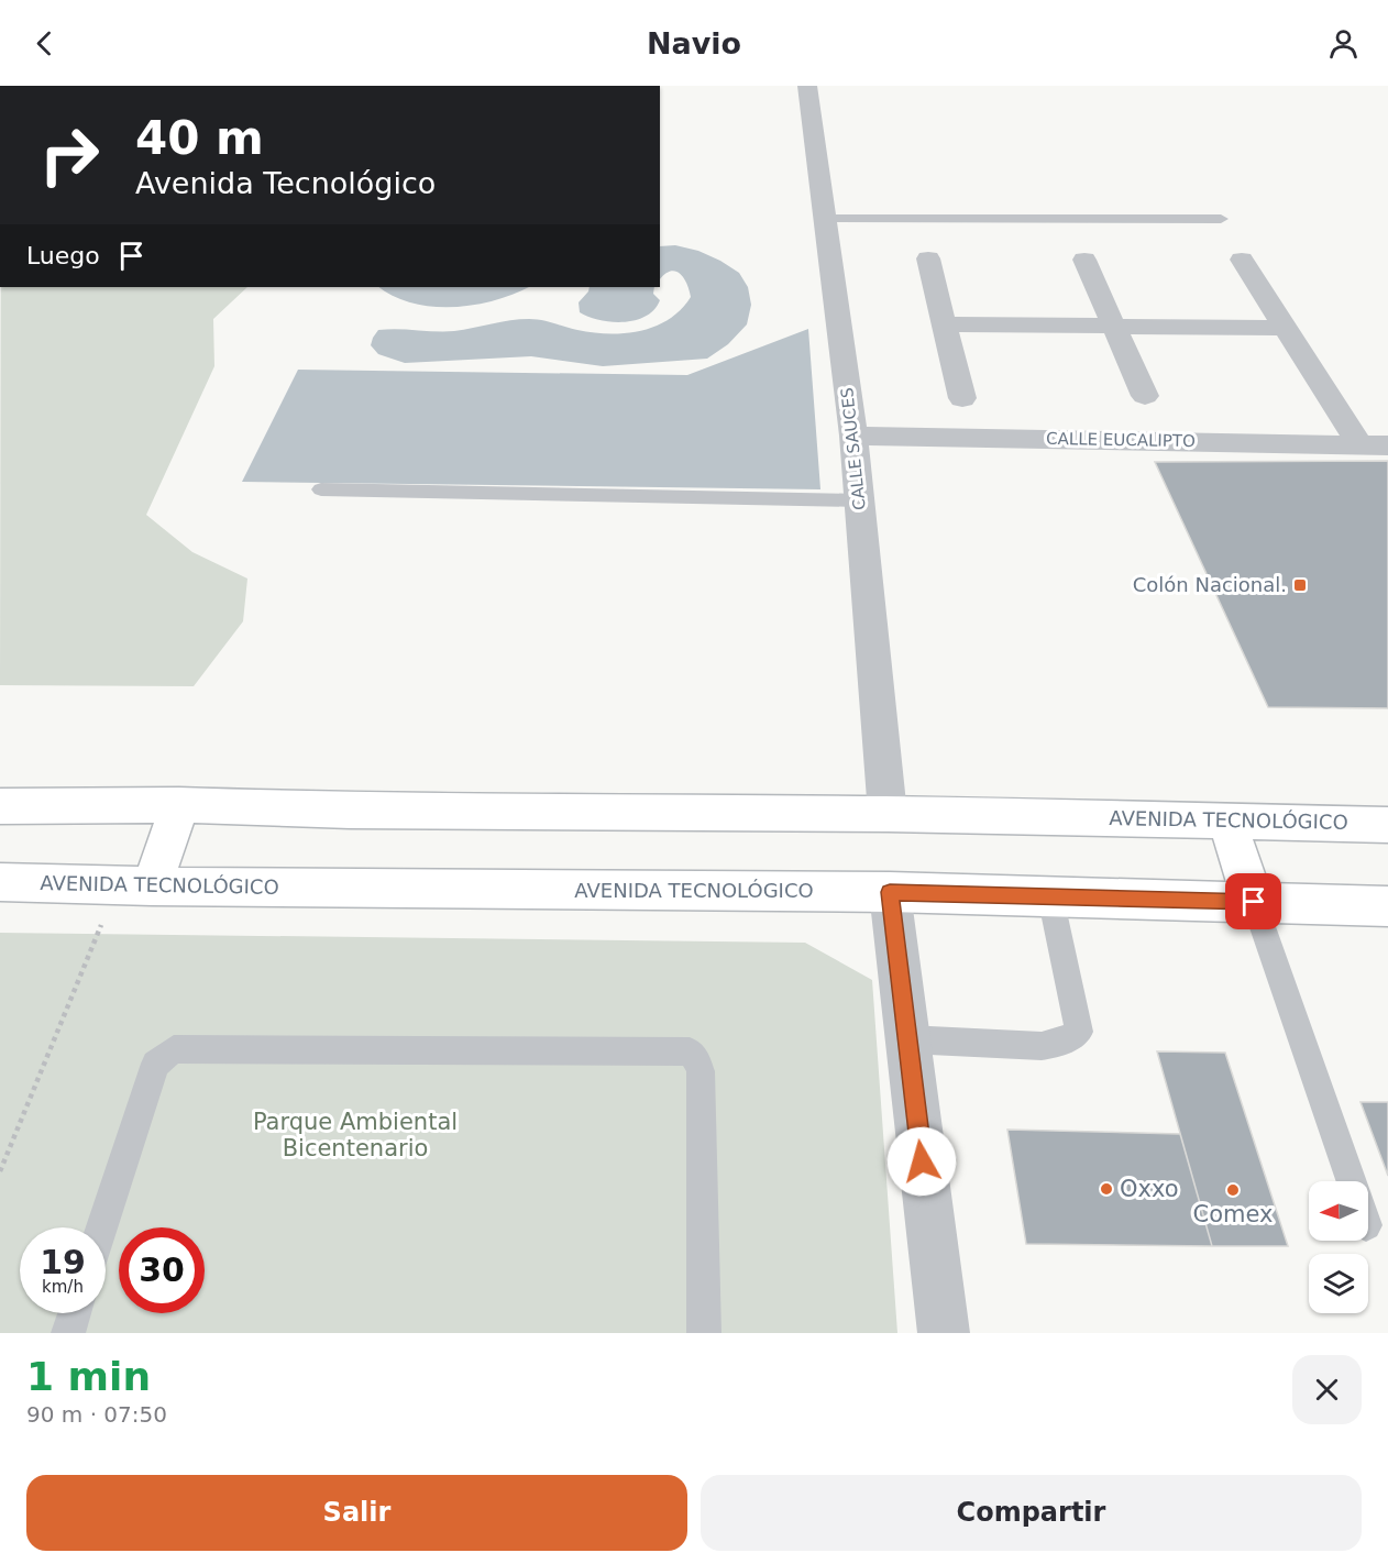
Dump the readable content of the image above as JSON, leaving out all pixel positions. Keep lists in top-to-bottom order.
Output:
{
  "streets": {
    "main road": ["AVENIDA TECNOLÓGICO"],
    "street": ["CALLE EUCALIPTO", "CALLE SAUCES"]
  },
  "crossings": [
    ["CALLE EUCALIPTO", "CALLE SAUCES"],
    ["CALLE SAUCES", "AVENIDA TECNOLÓGICO"]
  ],
  "parks": ["Parque Ambiental Bicentenario"],
  "places": {
    "transit": ["Colón Nacional."],
    "other": ["Oxxo", "Comex"]
  },
  "north": "left",
  "page": {
    "header": "Navio",
    "turn": ["40 m", "Avenida Tecnológico"],
    "then": "Luego",
    "speed": "19 km/h",
    "limit": "30",
    "heading": ["1 min", "90 m · 07:50"],
    "buttons": ["Salir", "Compartir"]
  }
}
